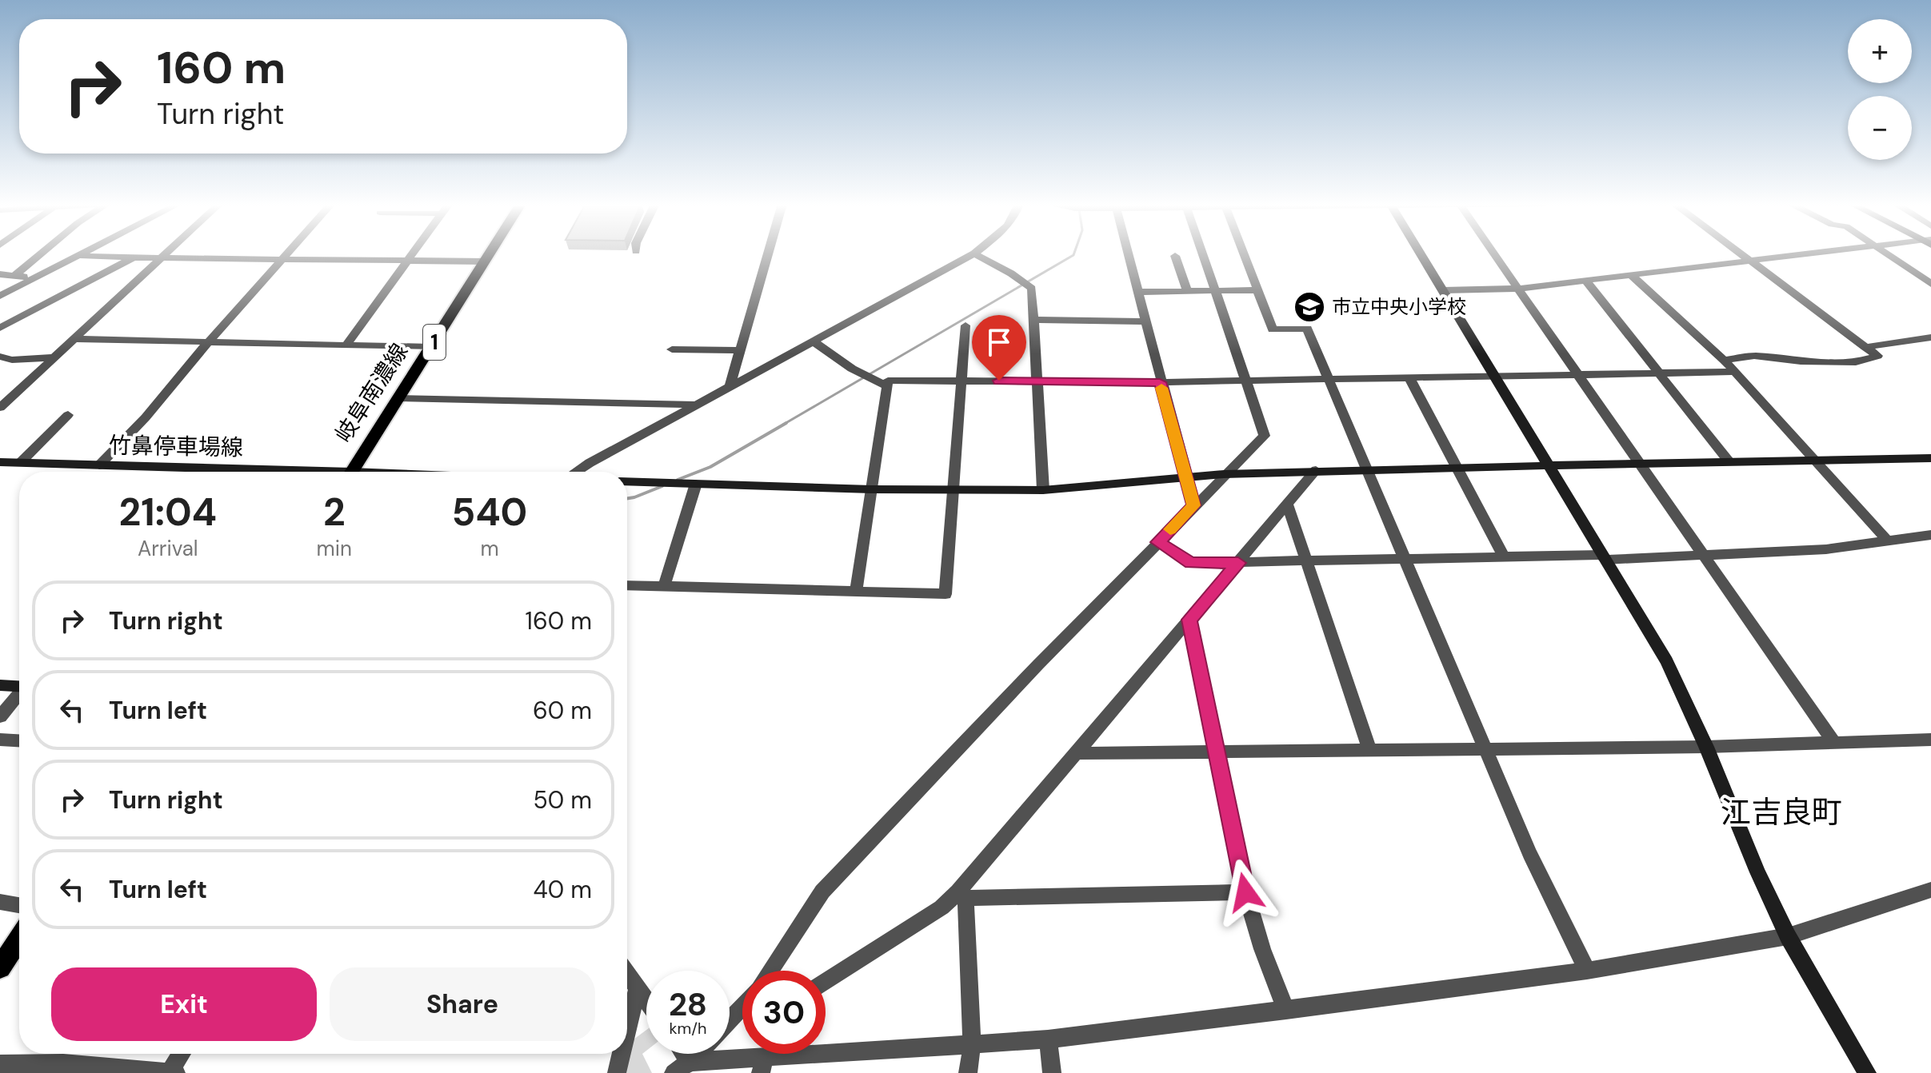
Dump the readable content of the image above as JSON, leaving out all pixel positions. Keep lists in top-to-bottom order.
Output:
{
  "streets": {
    "main road": ["1", "岐阜南濃線"],
    "street": ["竹鼻停車場線"]
  },
  "districts": ["江吉良町"],
  "places": {
    "school or university": ["市立中央小学校"]
  },
  "page": {
    "map_buttons": ["+", "−"],
    "turn": ["160 m", "Turn right"],
    "eta": [
      "21:04",
      "Arrival",
      "2",
      "min",
      "540",
      "m"
    ],
    "list": [
      {
        "name": "Turn right",
        "value": "160 m"
      },
      {
        "name": "Turn left",
        "value": "60 m"
      },
      {
        "name": "Turn right",
        "value": "50 m"
      },
      {
        "name": "Turn left",
        "value": "40 m"
      }
    ],
    "buttons": ["Exit", "Share"],
    "speed": "28 km/h",
    "limit": "30"
  }
}
